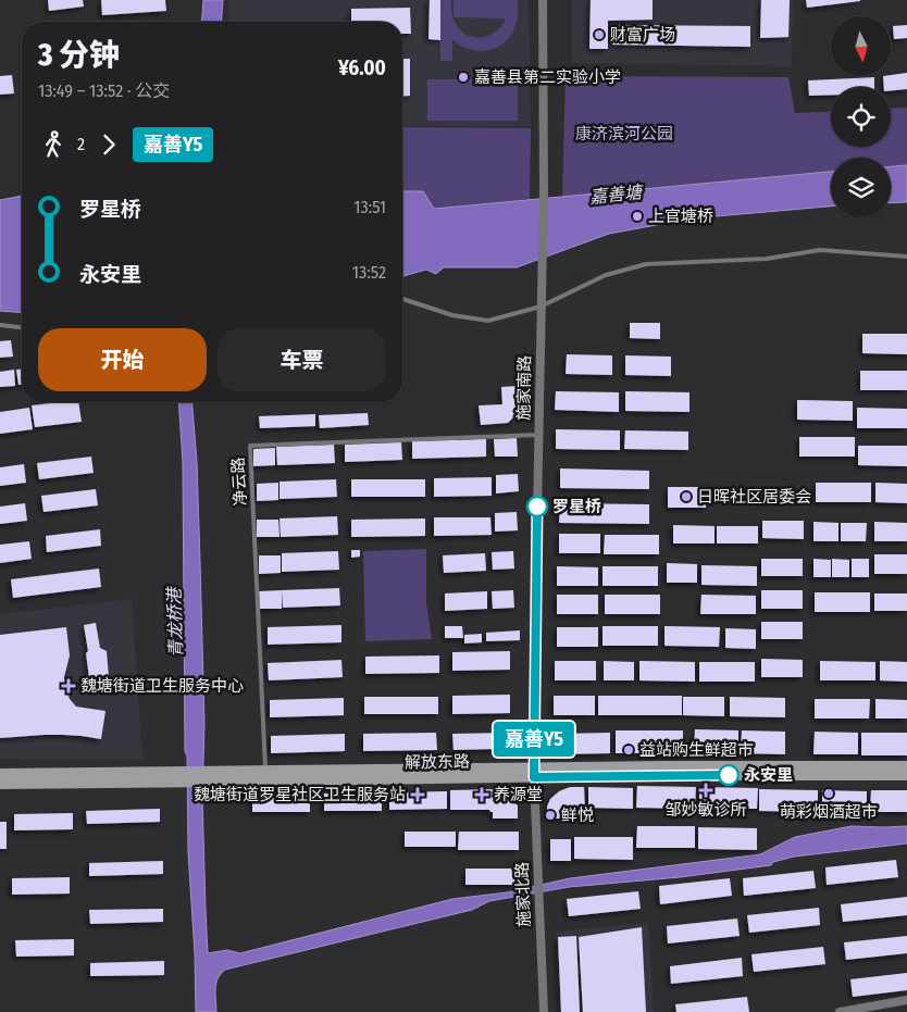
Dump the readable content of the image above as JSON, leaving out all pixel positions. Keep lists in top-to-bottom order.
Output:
{
  "streets": {
    "main road": ["解放东路"],
    "street": ["施家南路", "施家北路"],
    "lane": ["净云路"]
  },
  "crossings": [
    ["施家南路", "净云路"],
    ["施家南路", "解放东路"],
    ["施家南路", "施家北路"],
    ["净云路", "解放东路"],
    ["解放东路", "施家北路"]
  ],
  "water": ["嘉善塘", "青龙桥港"],
  "parks": ["康济滨河公园"],
  "places": {
    "other": [
      "财富广场",
      "嘉善县第二实验小学",
      "上官塘桥",
      "日晖社区居委会",
      "罗星桥",
      "益站购生鲜超市",
      "永安里",
      "萌彩烟酒超市",
      "鲜悦"
    ],
    "health": [
      "魏塘街道卫生服务中心",
      "邹妙敏诊所",
      "魏塘街道罗星社区卫生服务站",
      "养源堂"
    ]
  },
  "lines": ["bus line 嘉善Y5"],
  "north": "bottom",
  "page": {
    "on_map": "嘉善Y5",
    "heading": ["3 分钟", "13:49 – 13:52 · 公交", "¥6.00"],
    "legs": ["2", "嘉善Y5"],
    "list": [
      {
        "name": "罗星桥",
        "value": "13:51"
      },
      {
        "name": "永安里",
        "value": "13:52"
      }
    ],
    "buttons": ["开始", "车票"]
  }
}
